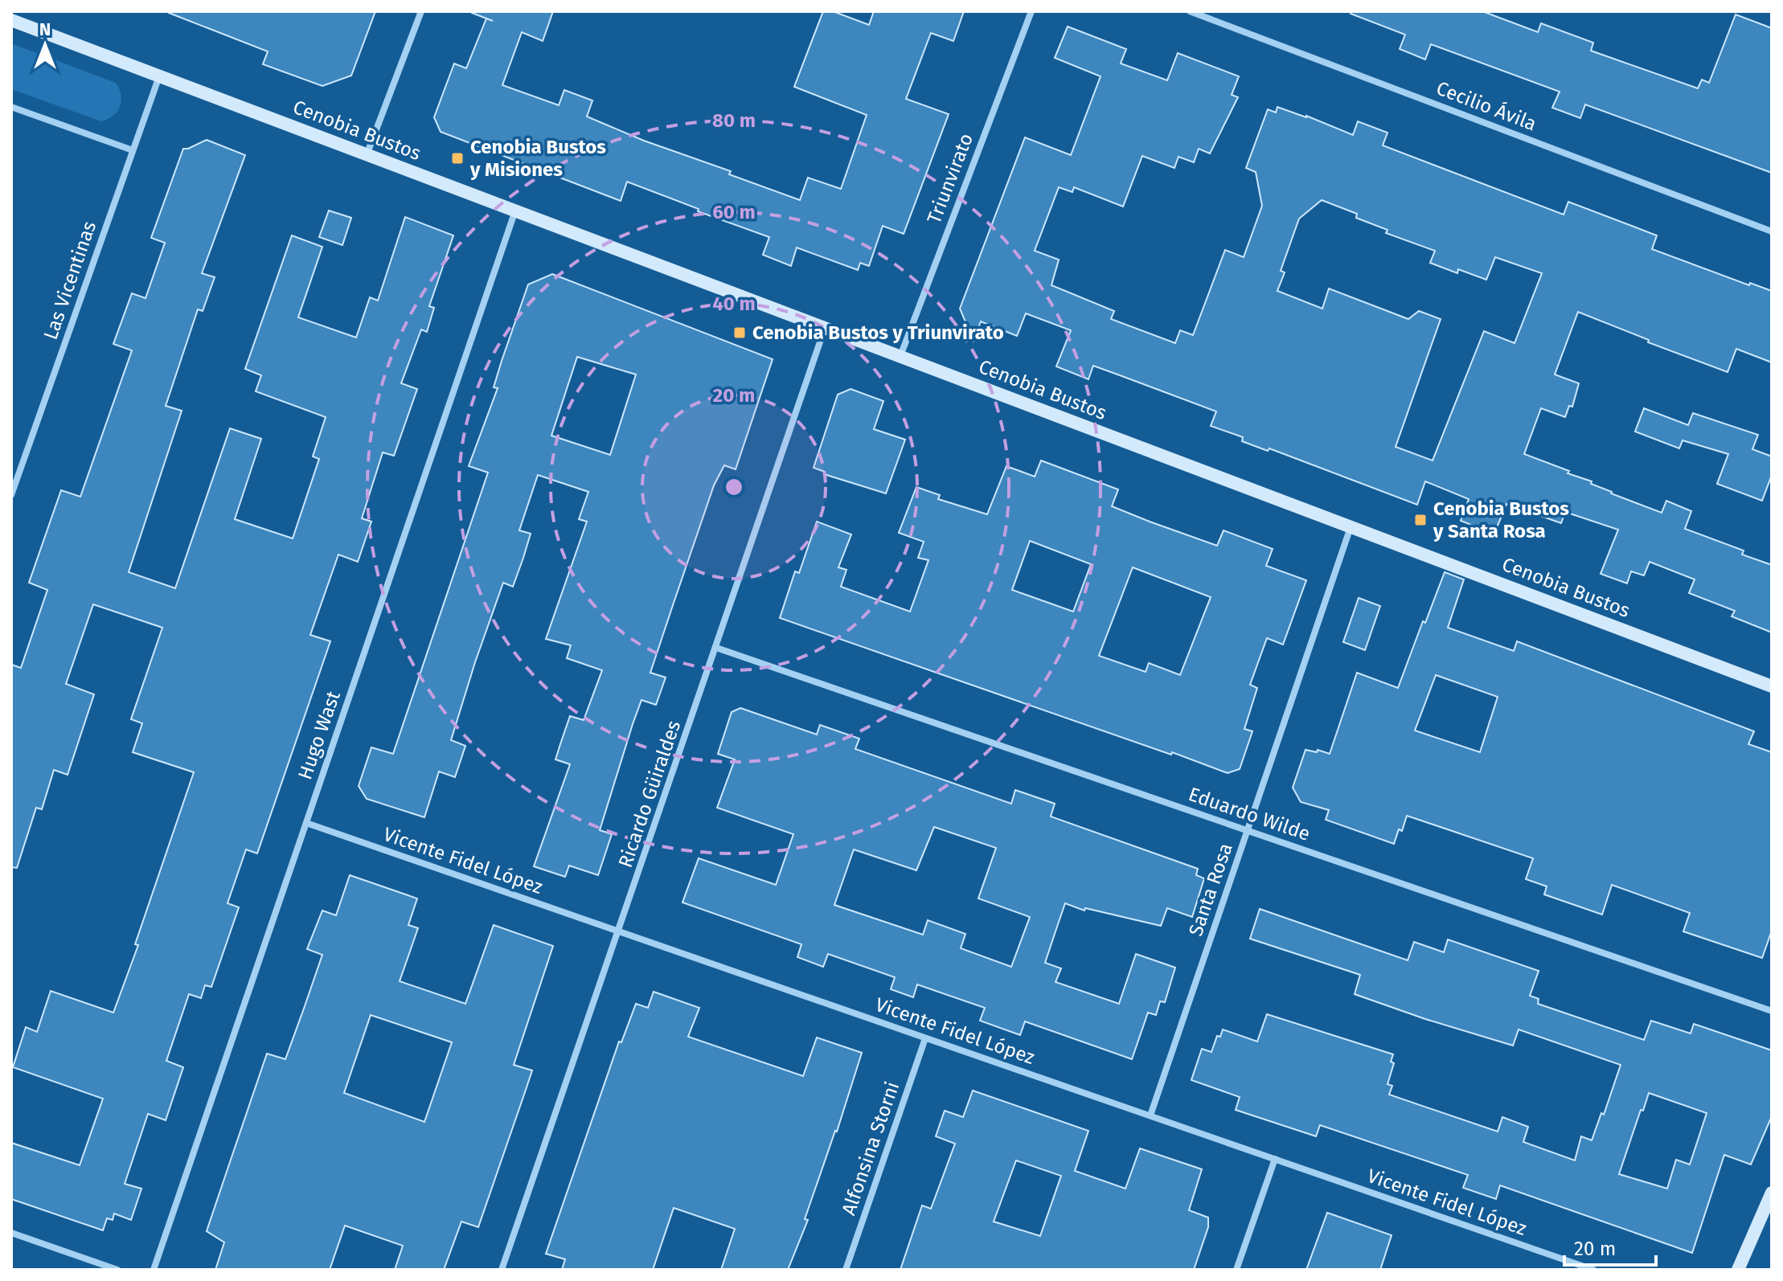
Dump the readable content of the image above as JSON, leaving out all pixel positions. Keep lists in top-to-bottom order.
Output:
{
  "streets": {
    "street": [
      "Cecilio Ávila",
      "Cenobia Bustos",
      "Triunvirato",
      "Las Vicentinas",
      "Hugo Wast",
      "Ricardo Güiraldes",
      "Eduardo Wilde",
      "Vicente Fidel López",
      "Santa Rosa",
      "Alfonsina Storni"
    ]
  },
  "crossings": [
    ["Cenobia Bustos", "Triunvirato"],
    ["Cenobia Bustos", "Las Vicentinas"],
    ["Cenobia Bustos", "Hugo Wast"],
    ["Cenobia Bustos", "Ricardo Güiraldes"],
    ["Cenobia Bustos", "Santa Rosa"],
    ["Hugo Wast", "Vicente Fidel López"],
    ["Ricardo Güiraldes", "Eduardo Wilde"],
    ["Ricardo Güiraldes", "Vicente Fidel López"],
    ["Eduardo Wilde", "Santa Rosa"],
    ["Vicente Fidel López", "Santa Rosa"],
    ["Vicente Fidel López", "Alfonsina Storni"]
  ],
  "places": {
    "transit": ["Cenobia Bustos y Misiones", "Cenobia Bustos y Triunvirato", "Cenobia Bustos y Santa Rosa"]
  },
  "scale_bar": "20 m",
  "north": "top",
  "rings": [
    "80 m",
    "60 m",
    "40 m",
    "20 m"
  ]
}
